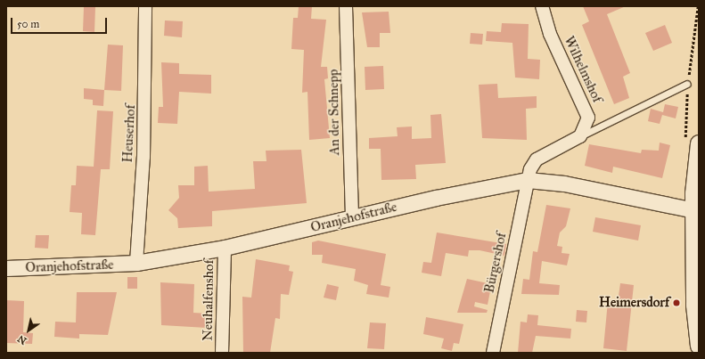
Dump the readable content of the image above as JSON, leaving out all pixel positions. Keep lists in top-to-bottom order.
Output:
{
  "streets": {
    "street": [
      "Wilhelmshof",
      "An der Schnepp",
      "Heuserhof",
      "Oranjehofstraße",
      "Bürgershof",
      "Neuhalfenshof"
    ]
  },
  "crossings": [
    ["An der Schnepp", "Oranjehofstraße"],
    ["Heuserhof", "Oranjehofstraße"],
    ["Oranjehofstraße", "Bürgershof"],
    ["Oranjehofstraße", "Neuhalfenshof"]
  ],
  "places": ["Heimersdorf"],
  "scale_bar": "50 m",
  "north": "bottom left"
}
